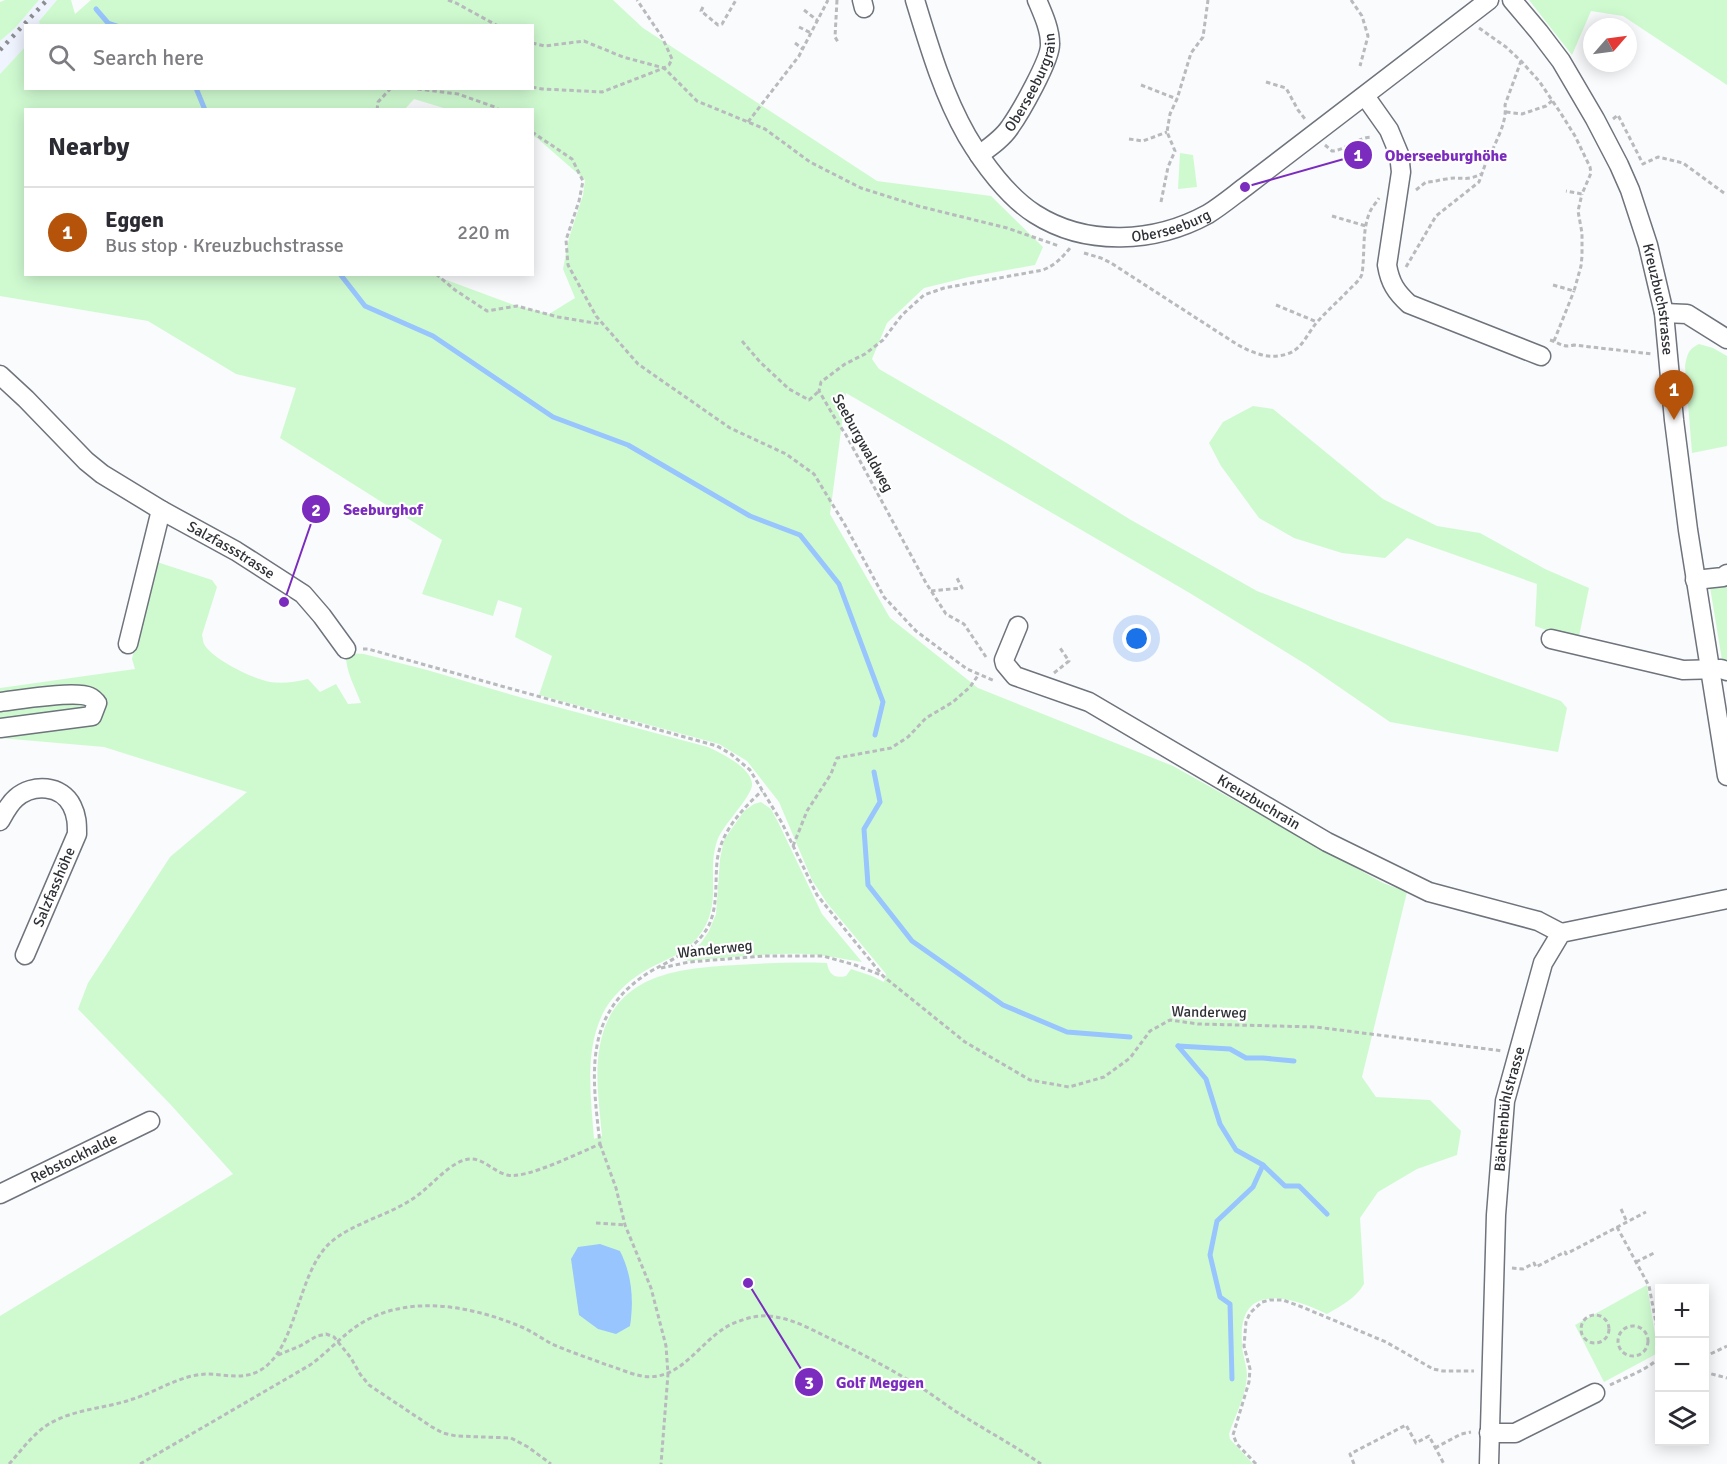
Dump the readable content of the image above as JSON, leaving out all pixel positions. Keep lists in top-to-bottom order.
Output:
{
  "streets": {
    "street": [
      "Oberseeburgrain",
      "Oberseeburg",
      "Kreuzbuchstrasse",
      "Salzfassstrasse",
      "Kreuzbuchrain",
      "Salzfasshöhe",
      "Bächtenbühlstrasse",
      "Rebstockhalde"
    ],
    "path": ["Seeburgwaldweg", "Wanderweg"]
  },
  "crossings": [
    ["Oberseeburgrain", "Oberseeburg"],
    ["Seeburgwaldweg", "Kreuzbuchrain"],
    ["Salzfassstrasse", "Wanderweg"],
    ["Kreuzbuchrain", "Bächtenbühlstrasse"],
    ["Wanderweg", "Bächtenbühlstrasse"]
  ],
  "places": ["Oberseeburghöhe", "Seeburghof", "Golf Meggen"],
  "north": "top right",
  "page": {
    "search": "Search here",
    "heading": "Nearby",
    "list": [
      {
        "mark": "1",
        "name": "Eggen",
        "note": "Bus stop · Kreuzbuchstrasse",
        "value": "220 m"
      }
    ],
    "pins": "1",
    "map_buttons": ["+", "−"]
  }
}
